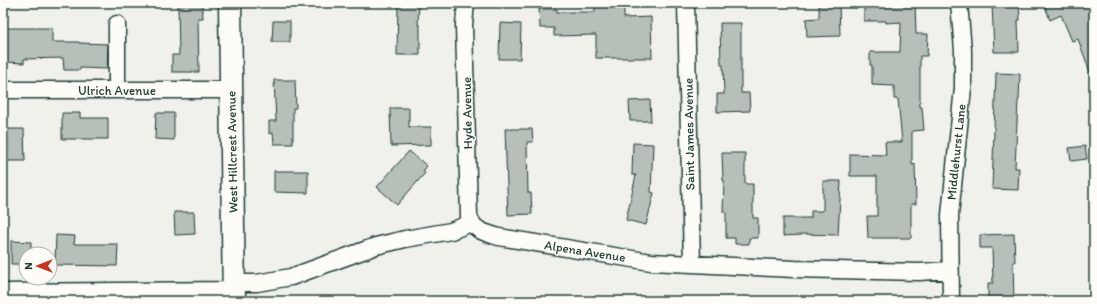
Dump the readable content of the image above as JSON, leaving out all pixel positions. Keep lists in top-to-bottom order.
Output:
{
  "streets": {
    "street": [
      "Ulrich Avenue",
      "Hyde Avenue",
      "Saint James Avenue",
      "West Hillcrest Avenue",
      "Middlehurst Lane",
      "Alpena Avenue"
    ]
  },
  "crossings": [
    ["Ulrich Avenue", "West Hillcrest Avenue"],
    ["Hyde Avenue", "Alpena Avenue"],
    ["Saint James Avenue", "Alpena Avenue"],
    ["Middlehurst Lane", "Alpena Avenue"]
  ],
  "north": "left"
}
